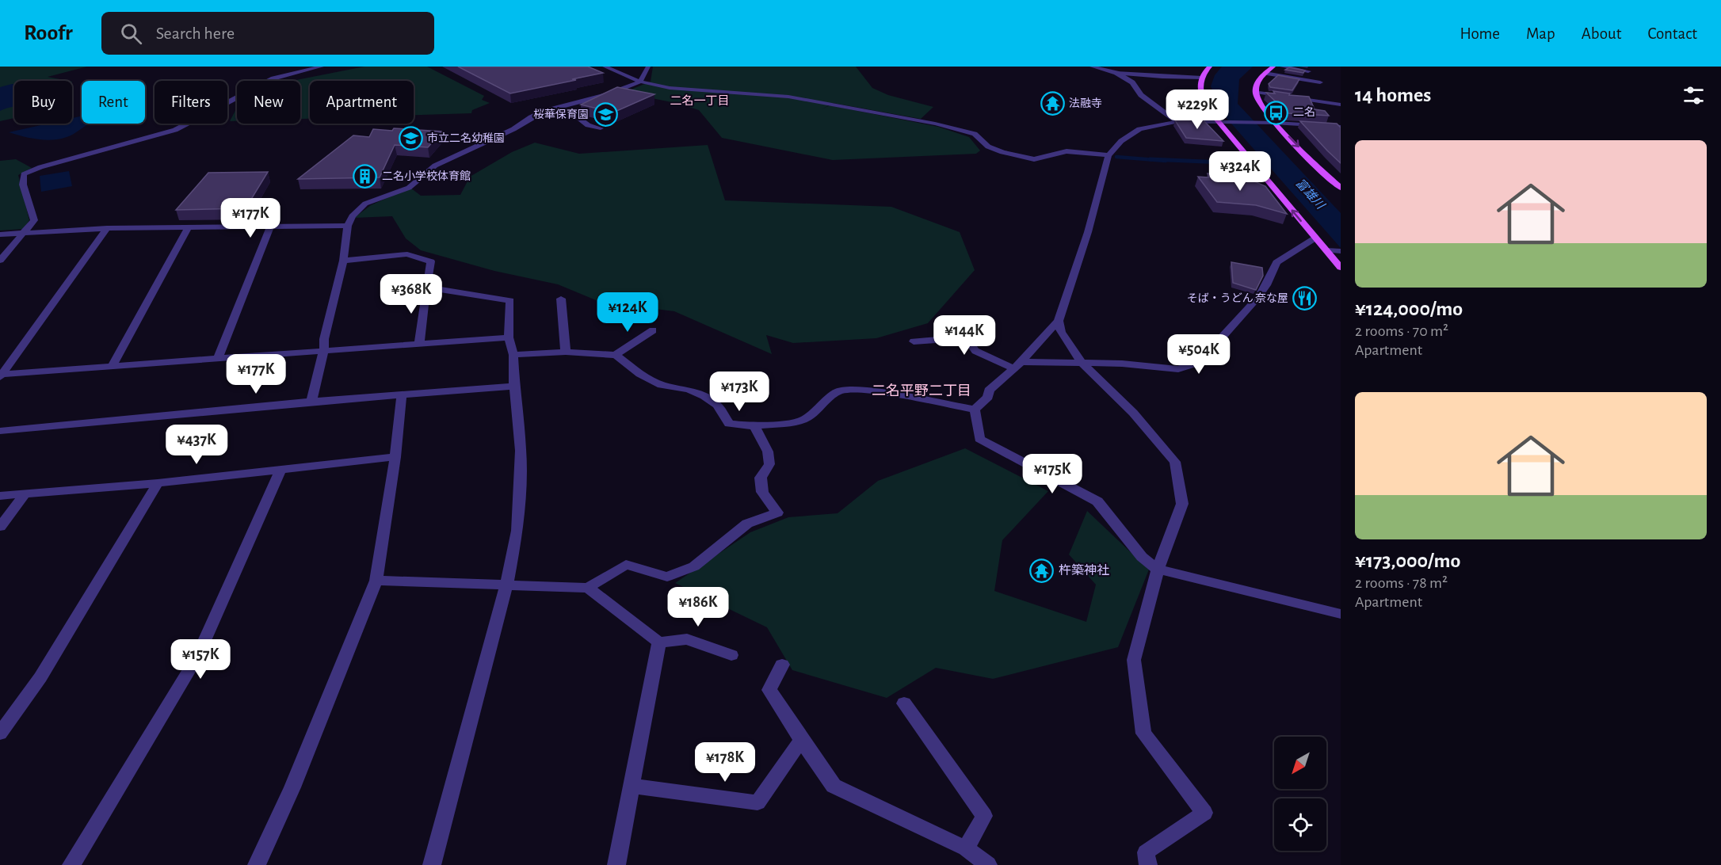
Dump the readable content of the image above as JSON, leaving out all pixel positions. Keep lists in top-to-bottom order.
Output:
{
  "districts": ["二名一丁目", "二名平野二丁目"],
  "water": ["富雄川"],
  "places": {
    "temple": ["法融寺", "杵築神社"],
    "bus stop": ["二名"],
    "school or university": ["桜華保育園", "市立二名幼稚園"],
    "building": ["二名小学校体育館"],
    "restaurant": ["そば・うどん 奈な屋"]
  },
  "north": "bottom left",
  "page": {
    "header": "Roofr",
    "search": "Search here",
    "nav": [
      "Home",
      "Map",
      "About",
      "Contact"
    ],
    "heading": "14 homes",
    "chip": [
      "Buy",
      "Rent",
      "Filters",
      "New",
      "Apartment"
    ],
    "price": [
      "¥229K",
      "¥324K",
      "¥177K",
      "¥368K",
      "¥124K",
      "¥144K",
      "¥504K",
      "¥177K",
      "¥173K",
      "¥437K",
      "¥175K",
      "¥186K",
      "¥157K",
      "¥178K"
    ],
    "list": [
      {
        "name": "¥124,000/mo",
        "note": "2 rooms · 70 m² · Apartment"
      },
      {
        "name": "¥173,000/mo",
        "note": "2 rooms · 78 m² · Apartment"
      }
    ]
  }
}
